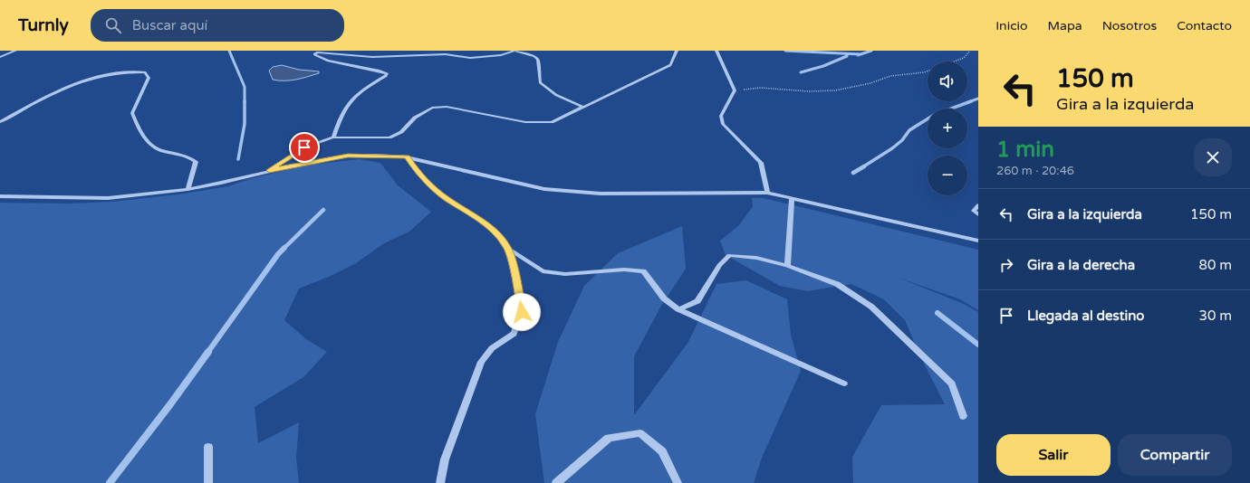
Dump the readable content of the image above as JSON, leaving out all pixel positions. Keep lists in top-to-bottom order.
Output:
{
  "page": {
    "header": "Turnly",
    "search": "Buscar aquí",
    "nav": [
      "Inicio",
      "Mapa",
      "Nosotros",
      "Contacto"
    ],
    "turn": ["150 m", "Gira a la izquierda"],
    "map_buttons": ["+", "−"],
    "heading": ["1 min", "260 m · 20:46"],
    "list": [
      {
        "name": "Gira a la izquierda",
        "value": "150 m"
      },
      {
        "name": "Gira a la derecha",
        "value": "80 m"
      },
      {
        "name": "Llegada al destino",
        "value": "30 m"
      }
    ],
    "buttons": ["Salir", "Compartir"]
  }
}
